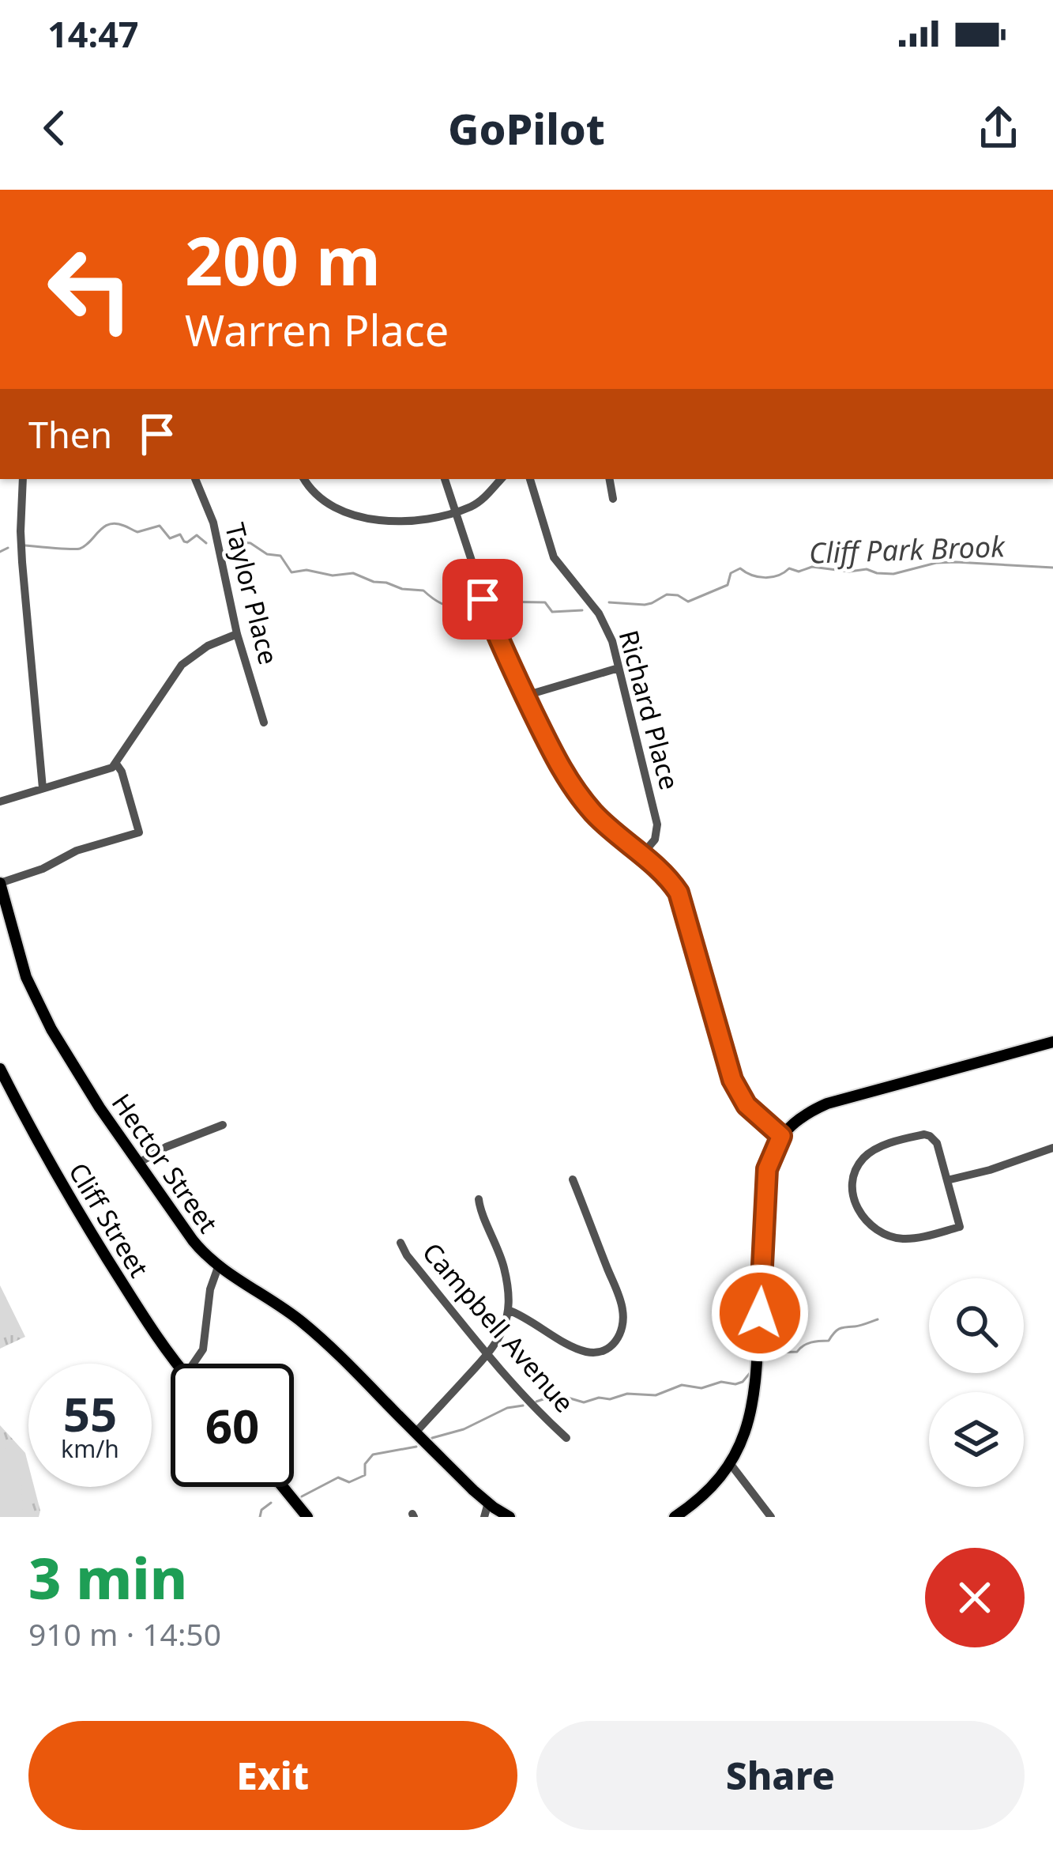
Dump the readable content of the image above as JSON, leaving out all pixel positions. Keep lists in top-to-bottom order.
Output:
{
  "streets": {
    "main road": ["Hector Street", "Cliff Street"],
    "street": ["Taylor Place", "Richard Place", "Campbell Avenue"]
  },
  "water": ["Cliff Park Brook"],
  "page": {
    "status": "14:47",
    "header": "GoPilot",
    "turn": ["200 m", "Warren Place"],
    "then": "Then",
    "speed": "55 km/h",
    "limit": "60",
    "heading": ["3 min", "910 m · 14:50"],
    "buttons": ["Exit", "Share"]
  }
}
